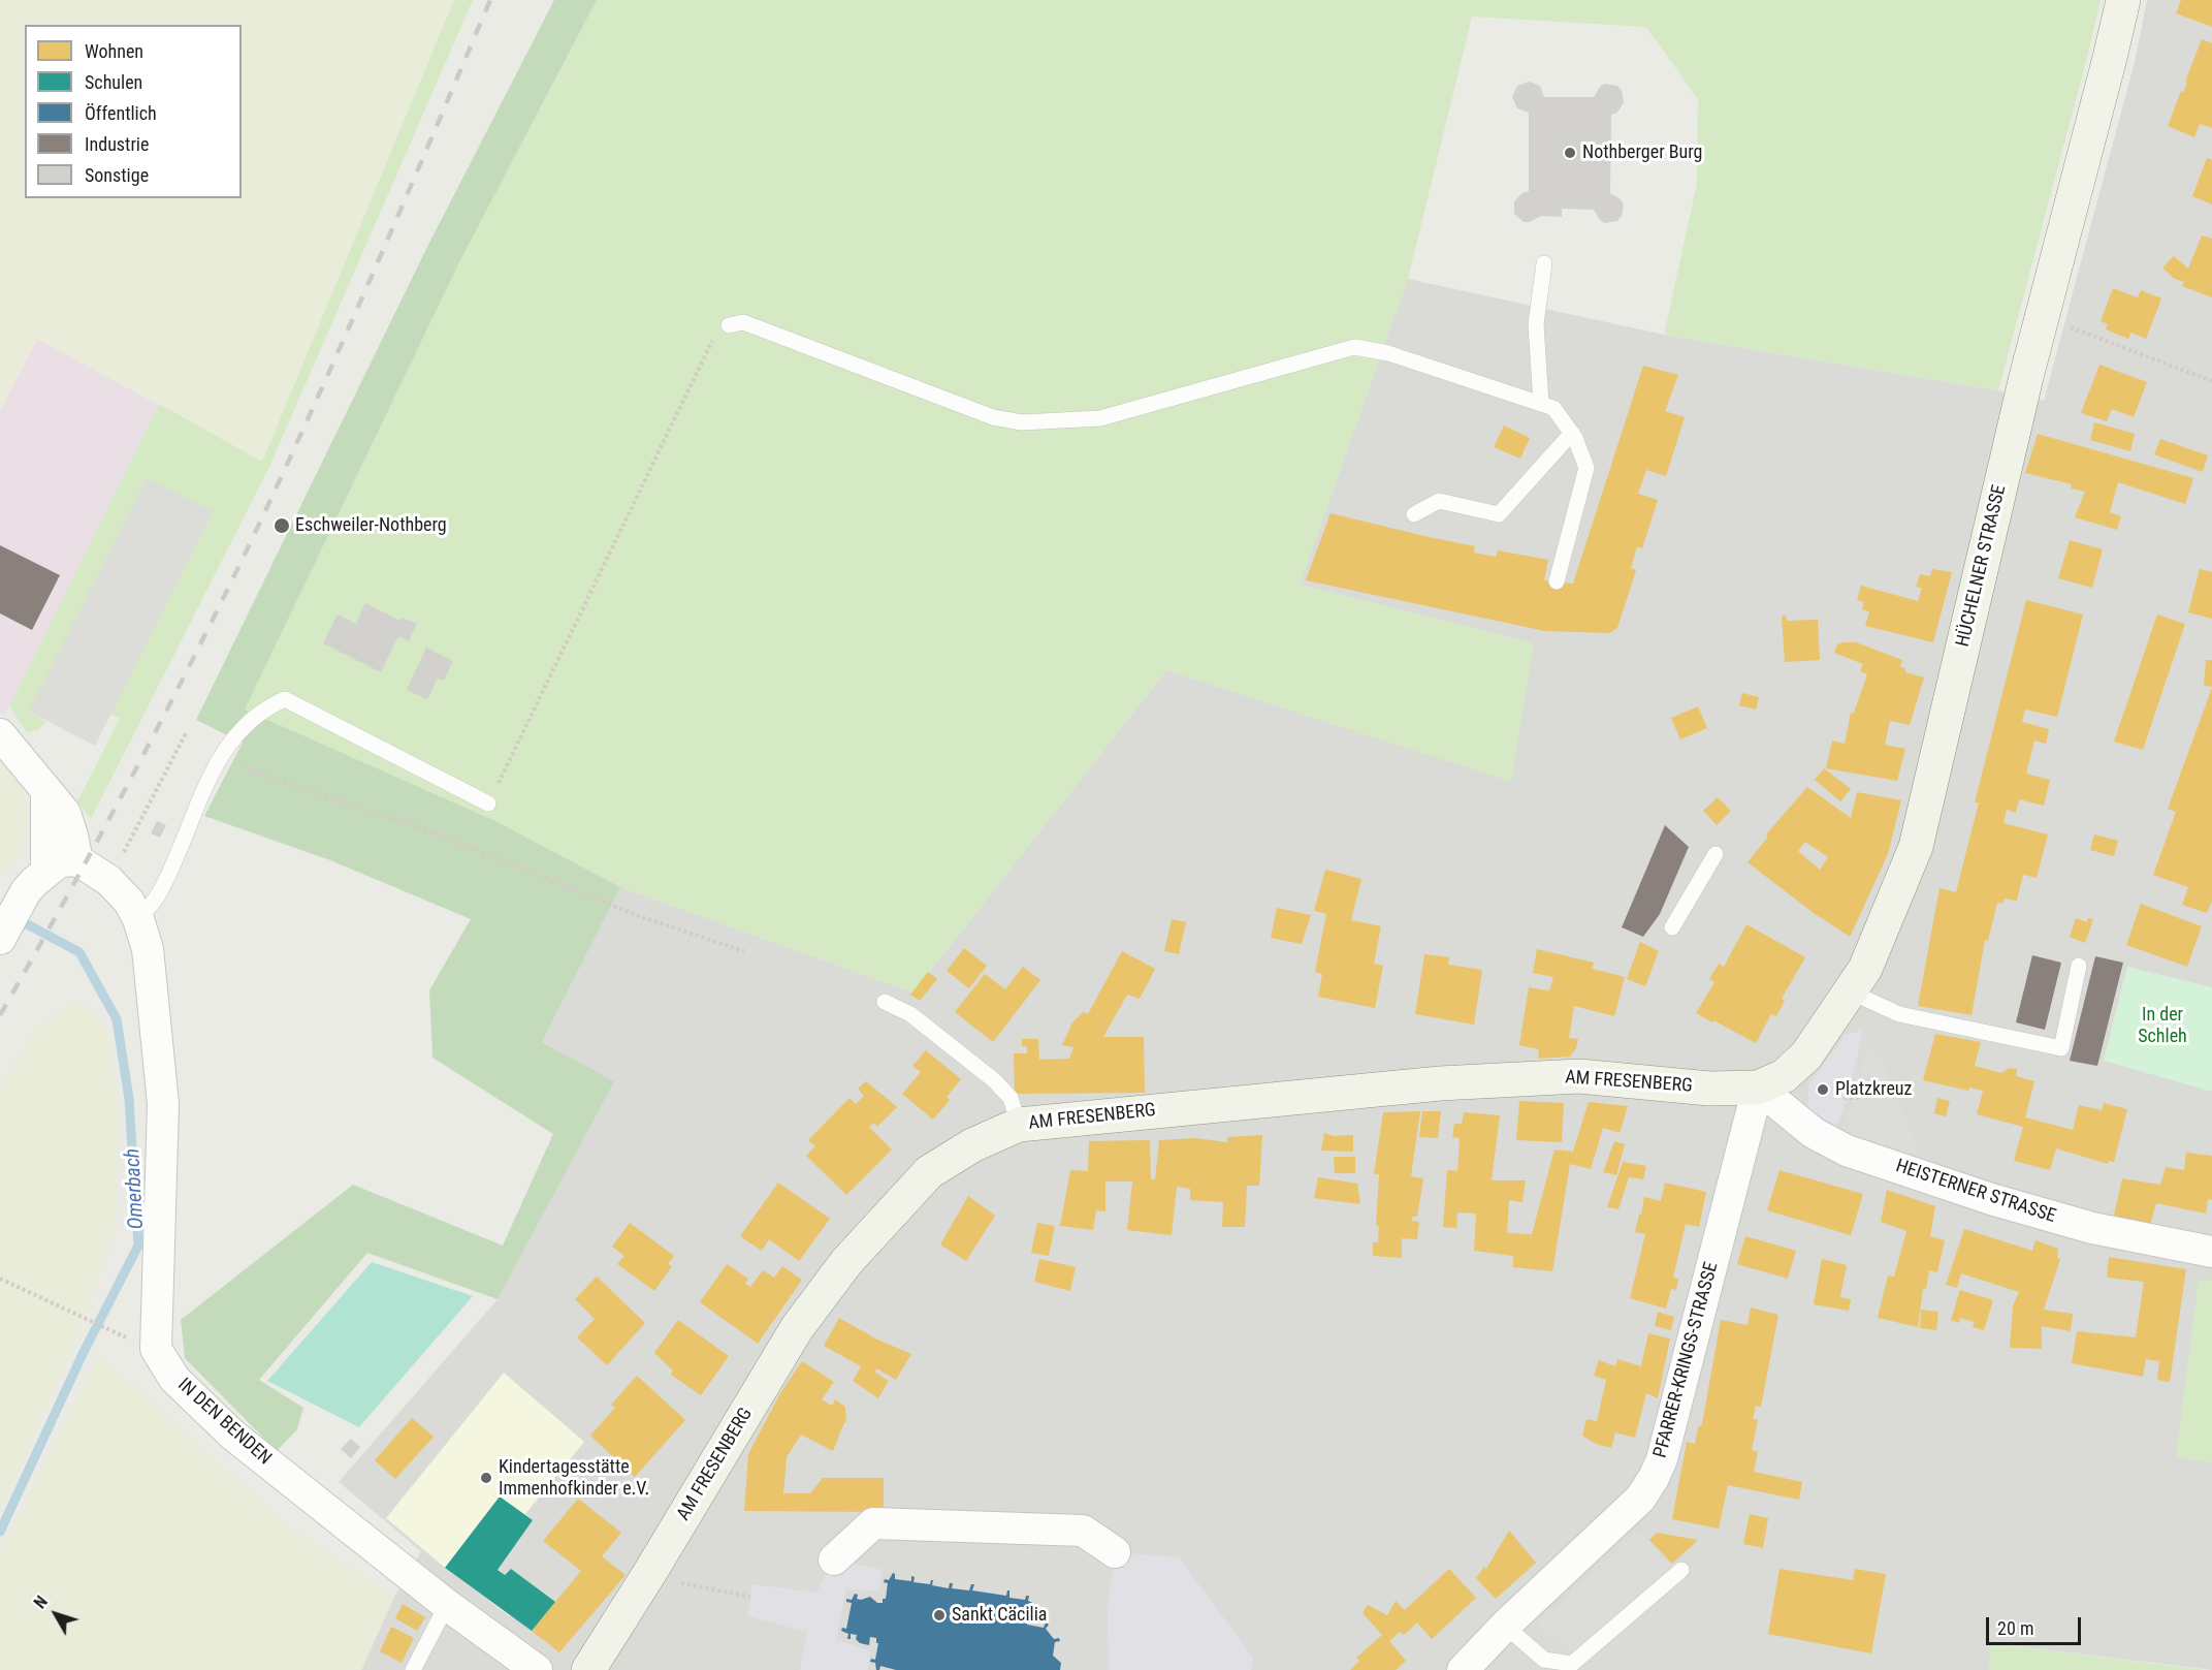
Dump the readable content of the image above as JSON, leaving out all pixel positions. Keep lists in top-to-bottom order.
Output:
{
  "streets": {
    "street": [
      "HÜCHELNER STRASSE",
      "AM FRESENBERG",
      "HEISTERNER STRASSE",
      "PFARRER-KRINGS-STRASSE",
      "IN DEN BENDEN"
    ]
  },
  "crossings": [
    ["HÜCHELNER STRASSE", "AM FRESENBERG"],
    ["HÜCHELNER STRASSE", "HEISTERNER STRASSE"],
    ["HÜCHELNER STRASSE", "PFARRER-KRINGS-STRASSE"],
    ["AM FRESENBERG", "HEISTERNER STRASSE"],
    ["AM FRESENBERG", "PFARRER-KRINGS-STRASSE"],
    ["HEISTERNER STRASSE", "PFARRER-KRINGS-STRASSE"]
  ],
  "water": ["Omerbach"],
  "parks": ["In der Schleh"],
  "places": [
    "Nothberger Burg",
    "Eschweiler-Nothberg",
    "Platzkreuz",
    "Kindertagesstätte Immenhofkinder e.V.",
    "Sankt Cäcilia"
  ],
  "legend": [
    "Wohnen",
    "Schulen",
    "Öffentlich",
    "Industrie",
    "Sonstige"
  ],
  "scale_bar": "20 m",
  "north": "top left"
}
